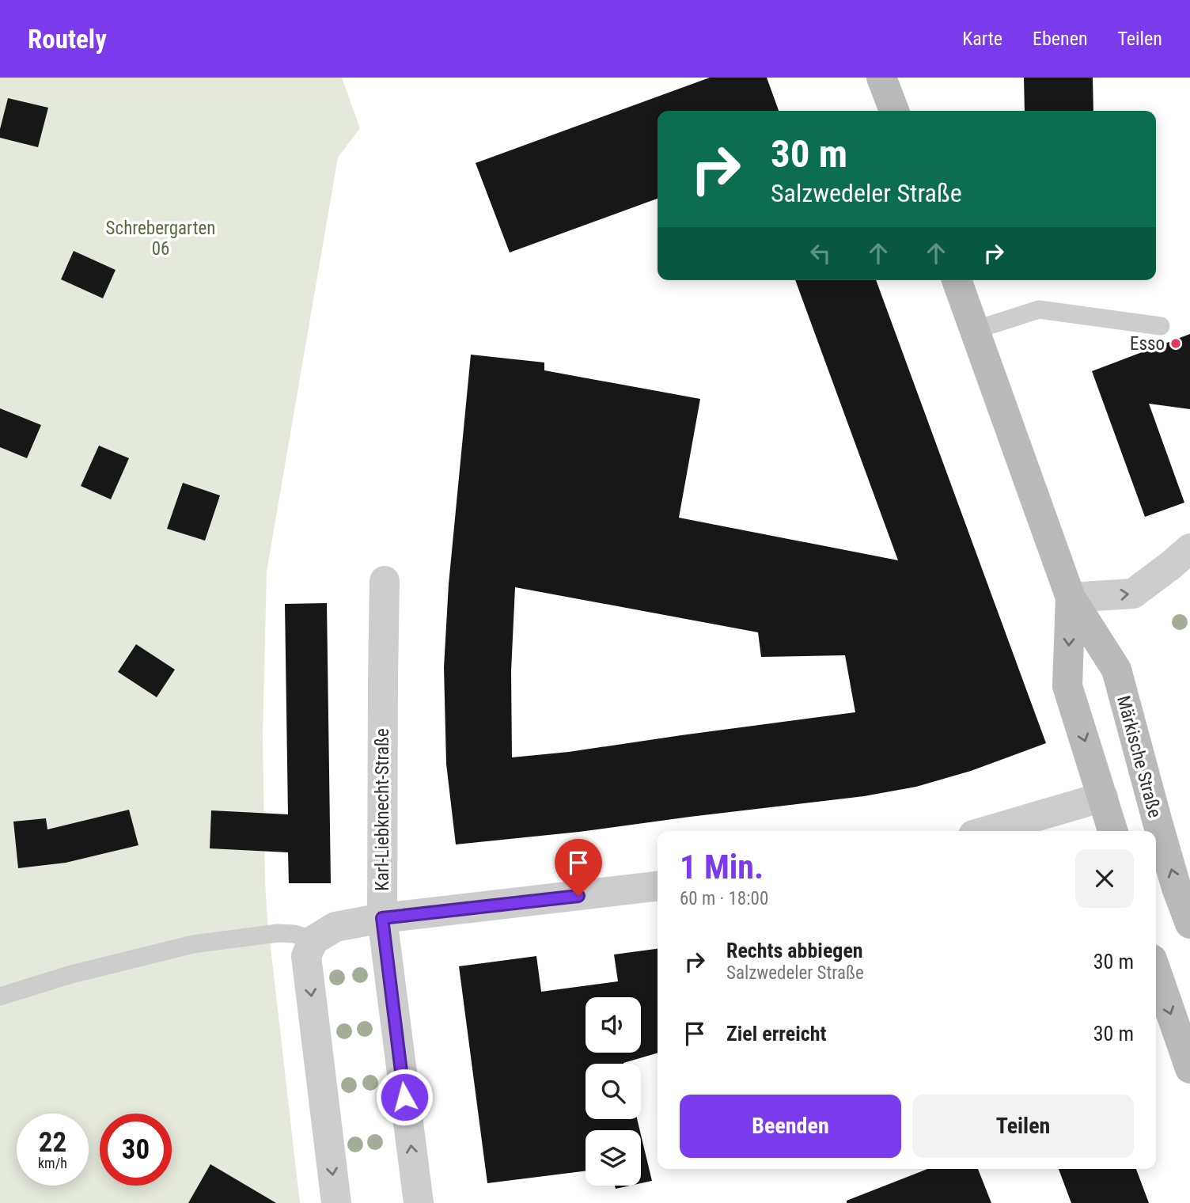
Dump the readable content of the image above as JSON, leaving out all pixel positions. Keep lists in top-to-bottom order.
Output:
{
  "streets": {
    "main road": ["Märkische Straße"],
    "street": ["Karl-Liebknecht-Straße"]
  },
  "parks": ["Schrebergarten 06"],
  "places": ["Esso"],
  "page": {
    "header": "Routely",
    "nav": ["Karte", "Ebenen", "Teilen"],
    "turn": ["30 m", "Salzwedeler Straße"],
    "heading": ["1 Min.", "60 m · 18:00"],
    "list": [
      {
        "name": "Rechts abbiegen",
        "note": "Salzwedeler Straße",
        "value": "30 m"
      },
      {
        "name": "Ziel erreicht",
        "value": "30 m"
      }
    ],
    "buttons": ["Beenden", "Teilen"],
    "speed": "22 km/h",
    "limit": "30"
  }
}
